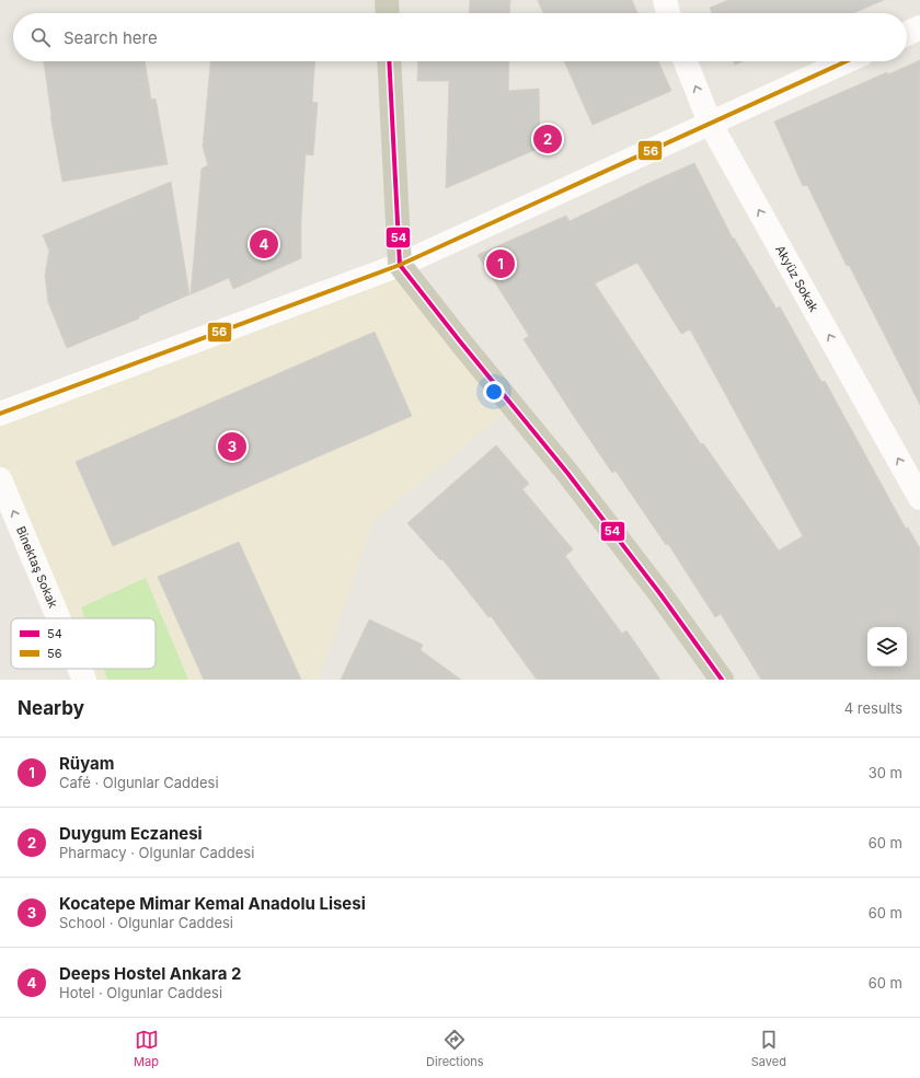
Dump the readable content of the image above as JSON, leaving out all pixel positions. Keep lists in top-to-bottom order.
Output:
{
  "streets": {
    "street": ["Akyüz Sokak", "Binektaş Sokak"]
  },
  "one_way": ["Akyüz Sokak", "Binektaş Sokak"],
  "lines": ["transit line 54", "transit line 56"],
  "legend": ["54", "56"],
  "page": {
    "search": "Search here",
    "pins": [
      "2",
      "4",
      "1",
      "3"
    ],
    "heading": ["Nearby", "4 results"],
    "list": [
      {
        "mark": "1",
        "name": "Rüyam",
        "note": "Café · Olgunlar Caddesi",
        "value": "30 m"
      },
      {
        "mark": "2",
        "name": "Duygum Eczanesi",
        "note": "Pharmacy · Olgunlar Caddesi",
        "value": "60 m"
      },
      {
        "mark": "3",
        "name": "Kocatepe Mimar Kemal Anadolu Lisesi",
        "note": "School · Olgunlar Caddesi",
        "value": "60 m"
      },
      {
        "mark": "4",
        "name": "Deeps Hostel Ankara 2",
        "note": "Hotel · Olgunlar Caddesi",
        "value": "60 m"
      }
    ],
    "nav": ["Map", "Directions", "Saved"]
  }
}
